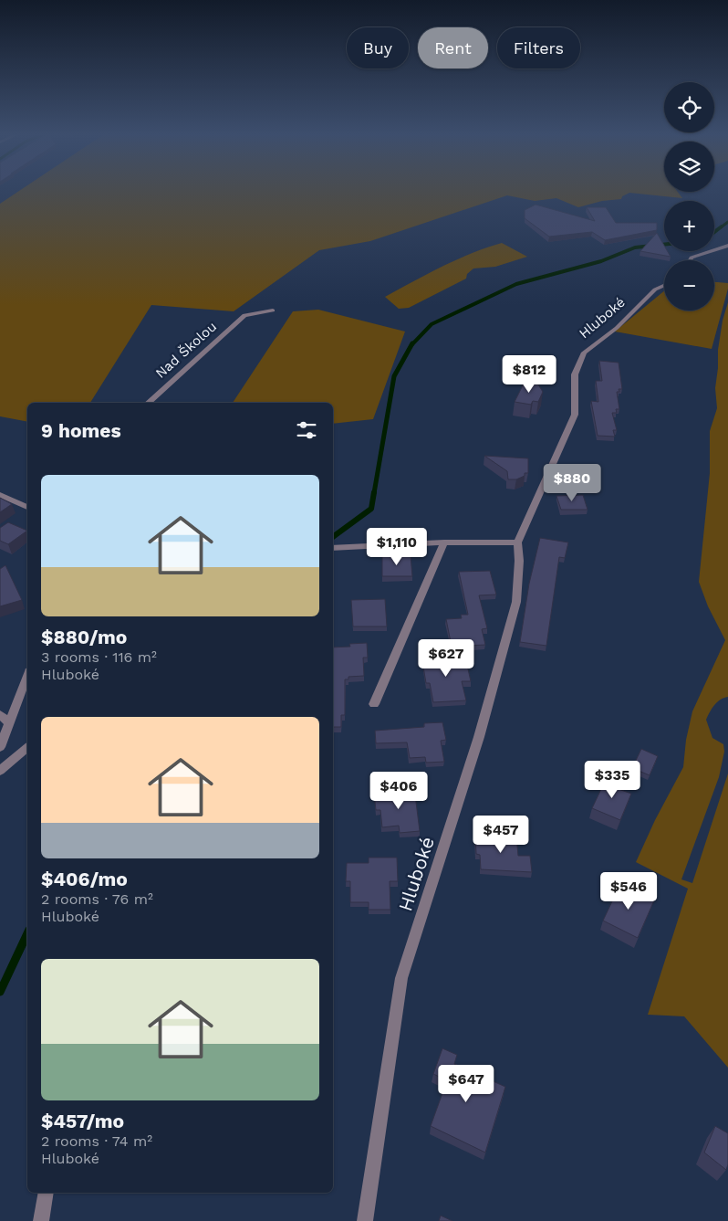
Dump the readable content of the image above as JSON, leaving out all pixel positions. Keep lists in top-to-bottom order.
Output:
{
  "streets": {
    "street": ["Hluboké", "Nad Školou"]
  },
  "page": {
    "chip": ["Buy", "Rent", "Filters"],
    "map_buttons": ["+", "−"],
    "price": [
      "$812",
      "$880",
      "$1,110",
      "$627",
      "$335",
      "$406",
      "$457",
      "$546",
      "$647"
    ],
    "heading": "9 homes",
    "list": [
      {
        "name": "$880/mo",
        "note": "3 rooms · 116 m² · Hluboké"
      },
      {
        "name": "$406/mo",
        "note": "2 rooms · 76 m² · Hluboké"
      },
      {
        "name": "$457/mo",
        "note": "2 rooms · 74 m² · Hluboké"
      }
    ]
  }
}
